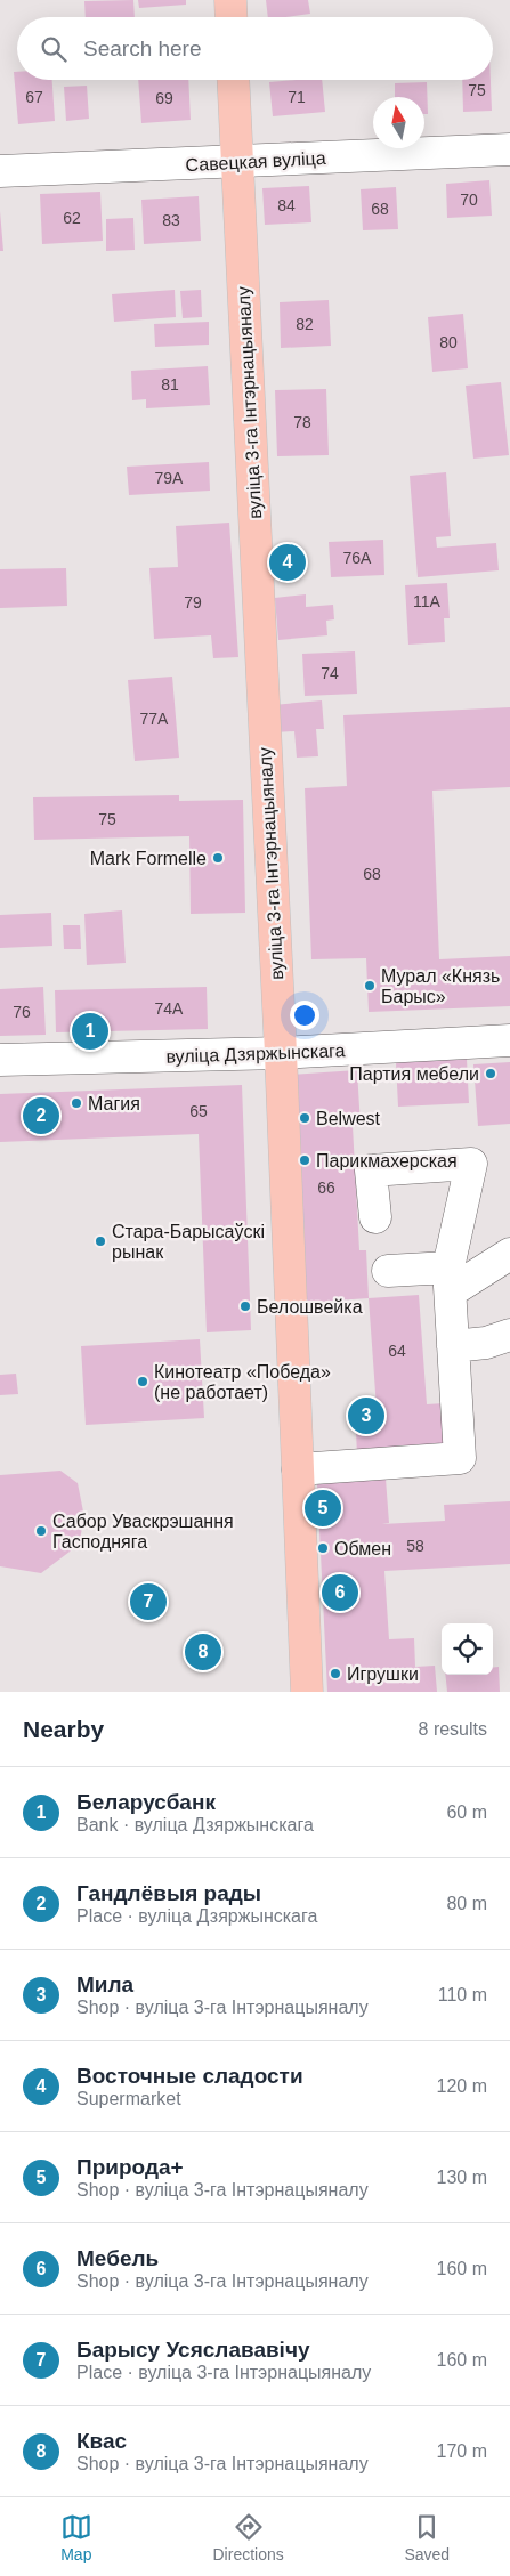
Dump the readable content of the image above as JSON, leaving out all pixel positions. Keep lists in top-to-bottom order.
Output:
{
  "streets": {
    "main road": ["вуліца 3-га Інтэрнацыяналу"],
    "street": ["Савецкая вуліца", "вуліца Дзяржынскага"]
  },
  "crossings": [
    ["Савецкая вуліца", "вуліца 3-га Інтэрнацыяналу"],
    ["вуліца 3-га Інтэрнацыяналу", "вуліца Дзяржынскага"]
  ],
  "places": [
    "Mark Formelle",
    "Мурал «Князь Барыс»",
    "Партия мебели",
    "Магия",
    "Belwest",
    "Парикмахерская",
    "Стара-Барысаўскі рынак",
    "Белошвейка",
    "Кинотеатр «Победа» (не работает)",
    "Сабор Уваскрэшання Гасподняга",
    "Обмен",
    "Игрушки"
  ],
  "house_numbers": [
    "75",
    "67",
    "71",
    "69",
    "70",
    "84",
    "68",
    "62",
    "83",
    "82",
    "80",
    "81",
    "78",
    "79А",
    "76А",
    "11А",
    "79",
    "74",
    "77А",
    "75",
    "68",
    "74А",
    "76",
    "65",
    "66",
    "64",
    "58"
  ],
  "north": "top",
  "page": {
    "search": "Search here",
    "pins": [
      "4",
      "1",
      "2",
      "3",
      "5",
      "6",
      "7",
      "8"
    ],
    "heading": ["Nearby", "8 results"],
    "list": [
      {
        "mark": "1",
        "name": "Беларусбанк",
        "note": "Bank · вуліца Дзяржынскага",
        "value": "60 m"
      },
      {
        "mark": "2",
        "name": "Гандлёвыя рады",
        "note": "Place · вуліца Дзяржынскага",
        "value": "80 m"
      },
      {
        "mark": "3",
        "name": "Мила",
        "note": "Shop · вуліца 3-га Інтэрнацыяналу",
        "value": "110 m"
      },
      {
        "mark": "4",
        "name": "Восточные сладости",
        "note": "Supermarket",
        "value": "120 m"
      },
      {
        "mark": "5",
        "name": "Природа+",
        "note": "Shop · вуліца 3-га Інтэрнацыяналу",
        "value": "130 m"
      },
      {
        "mark": "6",
        "name": "Мебель",
        "note": "Shop · вуліца 3-га Інтэрнацыяналу",
        "value": "160 m"
      },
      {
        "mark": "7",
        "name": "Барысу Усяслававічу",
        "note": "Place · вуліца 3-га Інтэрнацыяналу",
        "value": "160 m"
      },
      {
        "mark": "8",
        "name": "Квас",
        "note": "Shop · вуліца 3-га Інтэрнацыяналу",
        "value": "170 m"
      }
    ],
    "nav": ["Map", "Directions", "Saved"]
  }
}
